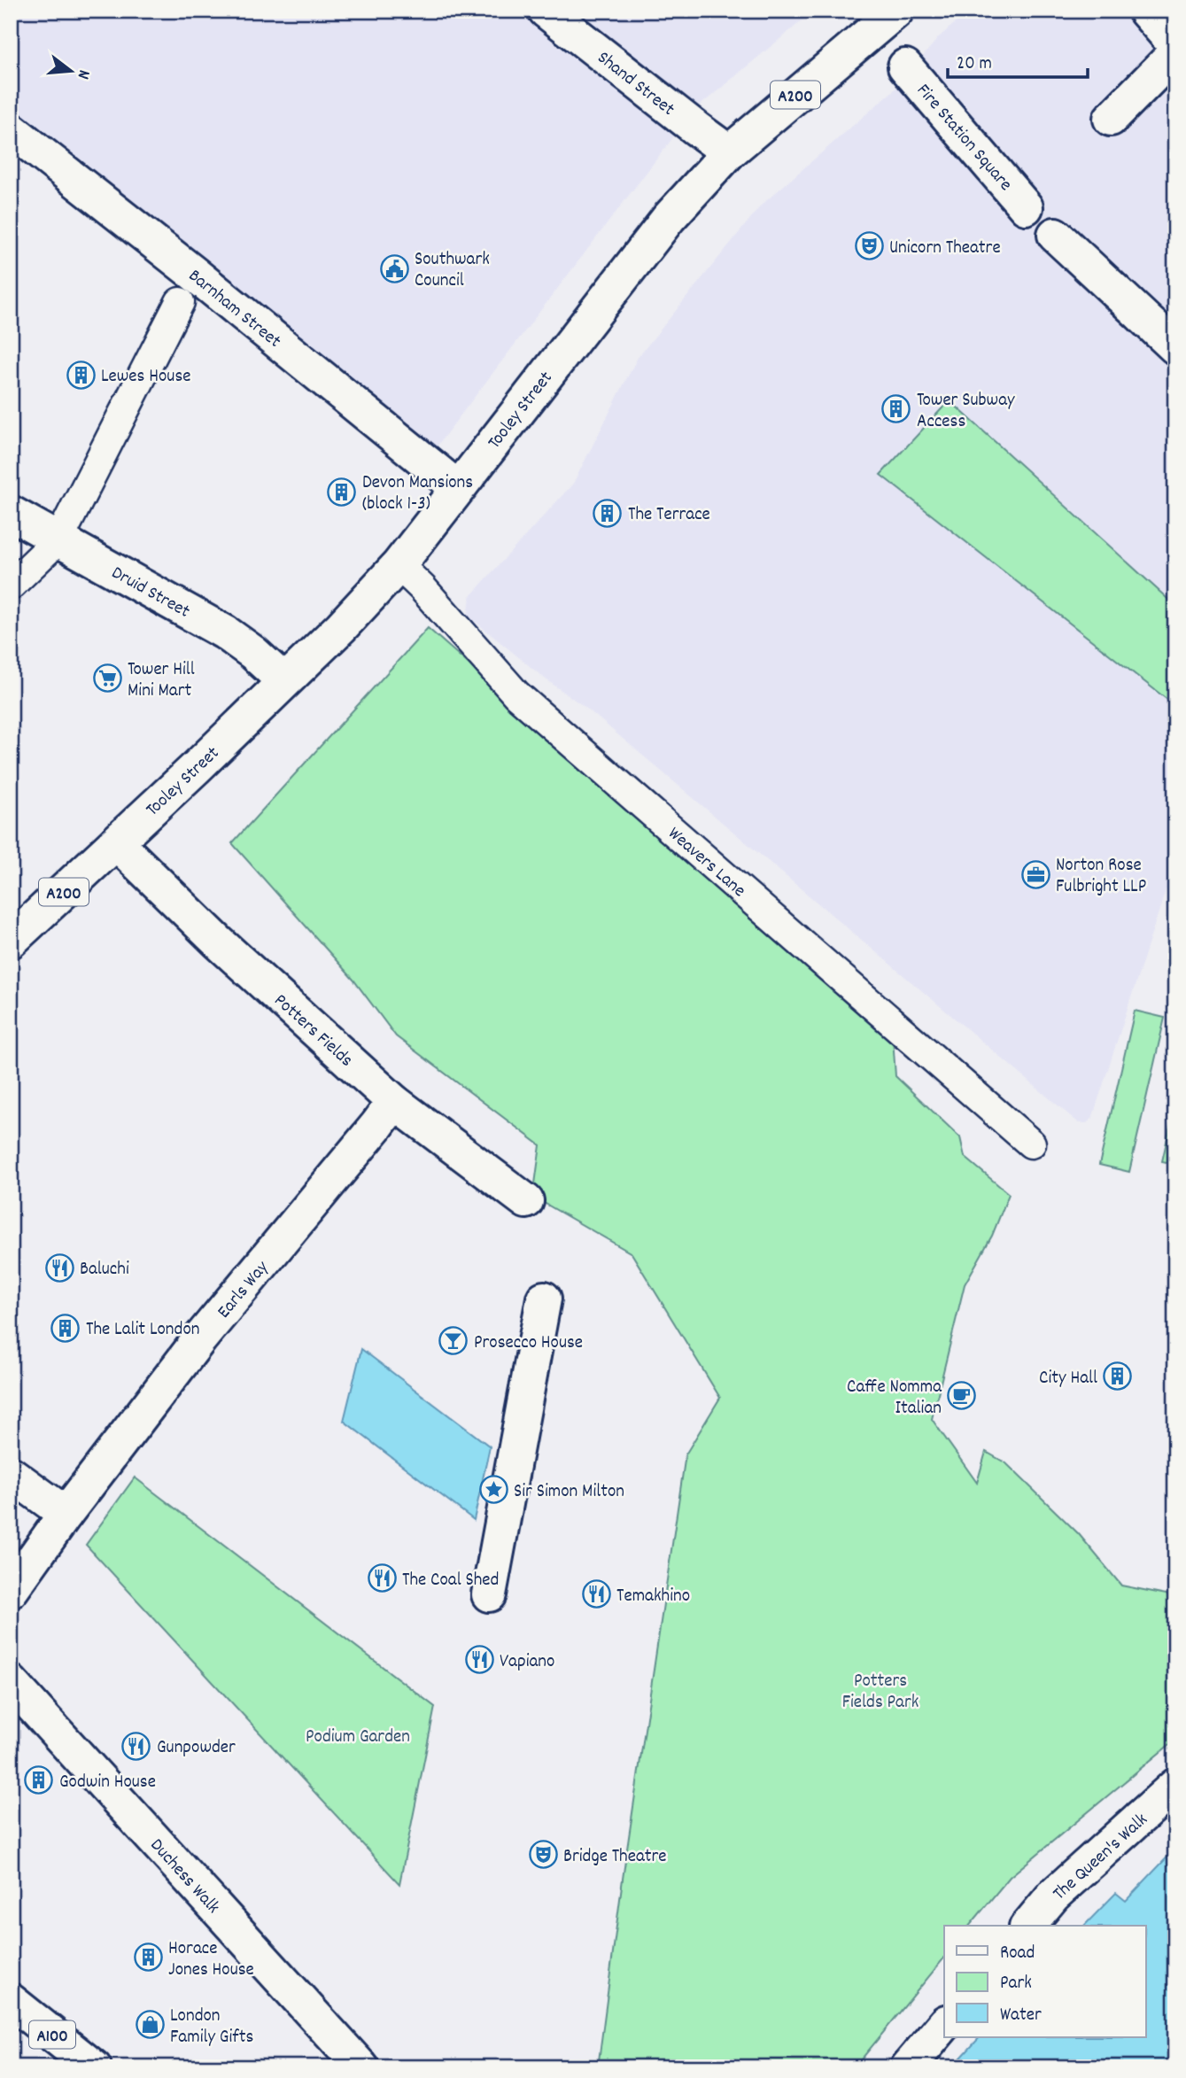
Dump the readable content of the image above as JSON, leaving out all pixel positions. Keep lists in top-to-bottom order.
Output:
{
  "streets": {
    "main road": [
      "Shand Street",
      "A200",
      "Fire Station Square",
      "Barnham Street",
      "Tooley Street",
      "Druid Street",
      "Potters Fields",
      "Earls Way",
      "The Queen's Walk",
      "Duchess Walk",
      "A100"
    ],
    "lane": ["Weavers Lane"]
  },
  "crossings": [
    ["Shand Street", "Tooley Street"],
    ["Barnham Street", "Tooley Street"],
    ["Tooley Street", "Druid Street"],
    ["Tooley Street", "Weavers Lane"],
    ["Tooley Street", "Potters Fields"],
    ["Potters Fields", "Earls Way"]
  ],
  "parks": ["Potters Fields Park", "Podium Garden"],
  "places": {
    "theatre": ["Unicorn Theatre", "Bridge Theatre"],
    "public building": ["Southwark Council"],
    "building": [
      "Lewes House",
      "Tower Subway Access",
      "Devon Mansions (block 1-3)",
      "The Terrace",
      "The Lalit London",
      "City Hall",
      "Godwin House",
      "Horace Jones House"
    ],
    "supermarket": ["Tower Hill Mini Mart"],
    "office": ["Norton Rose Fulbright LLP"],
    "restaurant": [
      "Baluchi",
      "The Coal Shed",
      "Temakhino",
      "Vapiano",
      "Gunpowder"
    ],
    "bar": ["Prosecco House"],
    "cafe": ["Caffe Nomma Italian"],
    "place": ["Sir Simon Milton"],
    "shop": ["London Family Gifts"]
  },
  "legend": ["Road", "Park", "Water"],
  "scale_bar": "20 m",
  "north": "right"
}
